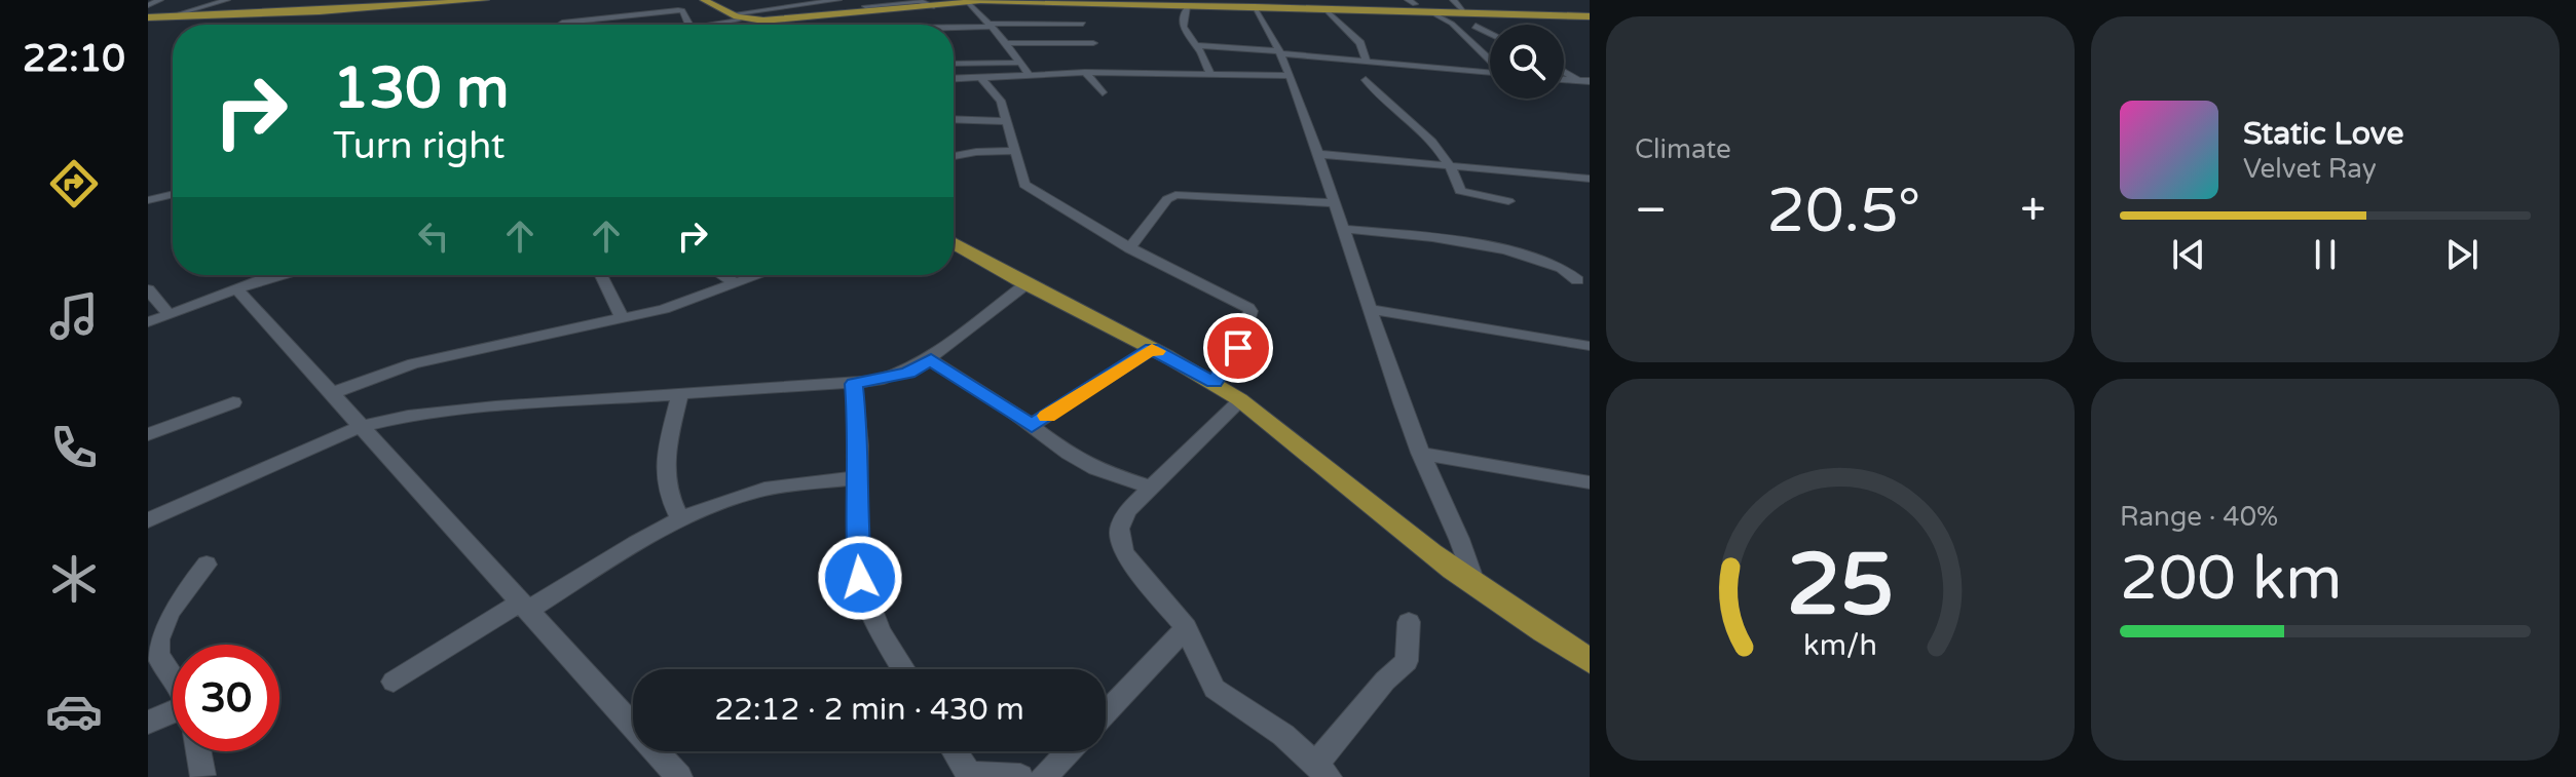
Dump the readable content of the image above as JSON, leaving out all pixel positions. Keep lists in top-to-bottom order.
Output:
{
  "page": {
    "tabs": "22:10",
    "tile": [
      "Climate",
      ["Range · 40%", "200 km"]
    ],
    "turn": ["130 m", "Turn right"],
    "song": ["Static Love", "Velvet Ray"],
    "heat": ["−", "20.5°", "+"],
    "limit": "30",
    "trip": "22:12 · 2 min · 430 m",
    "gauge": ["25", "km/h"]
  }
}
